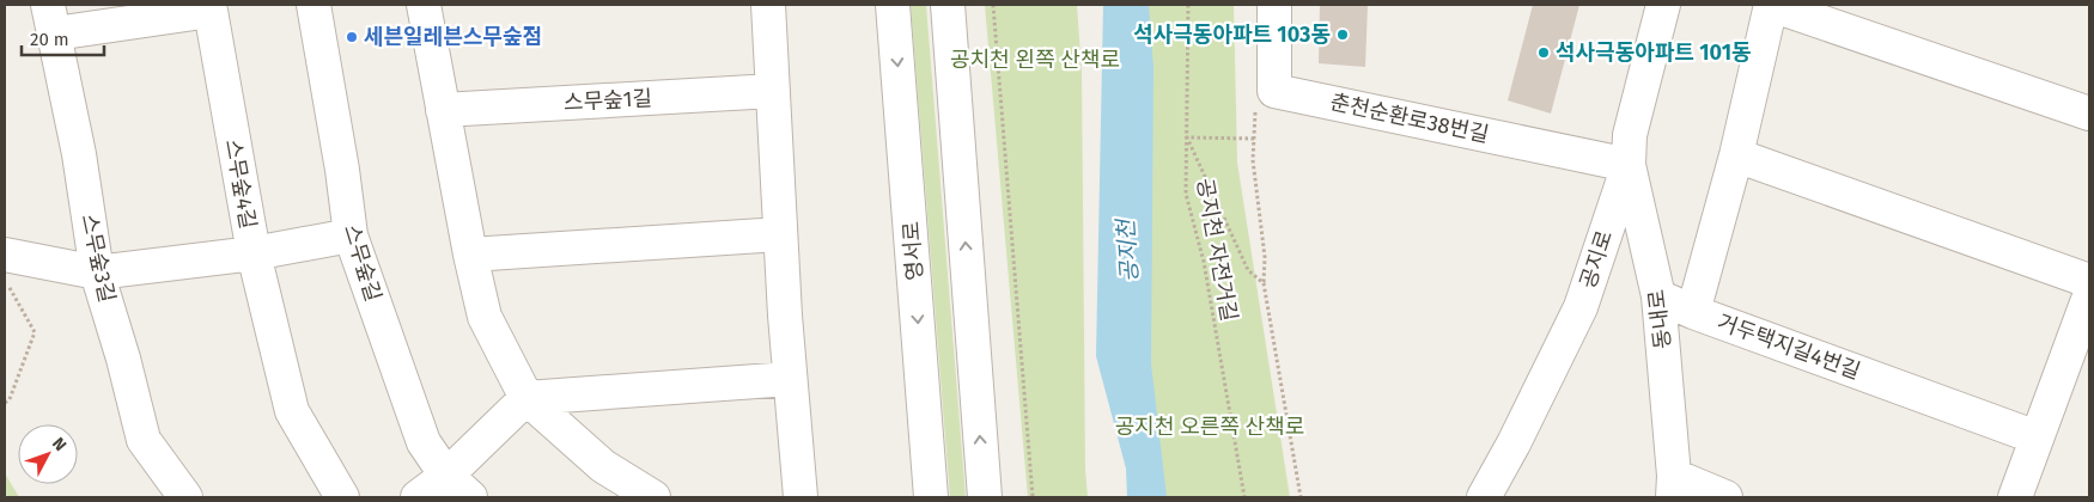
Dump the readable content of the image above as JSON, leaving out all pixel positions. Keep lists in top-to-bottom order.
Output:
{
  "streets": {
    "street": [
      "스무숲1길",
      "춘천순환로38번길",
      "스무숲4길",
      "영서로",
      "스무숲3길",
      "공지로",
      "스무숲길",
      "동내로",
      "거두택지길4번길"
    ],
    "path": ["공지천 자전거길"]
  },
  "crossings": [
    ["춘천순환로38번길", "공지로"],
    ["춘천순환로38번길", "동내로"],
    ["스무숲4길", "스무숲3길"],
    ["공지로", "동내로"]
  ],
  "water": ["공지천"],
  "parks": ["공치천 왼쪽 산책로", "공지천 오른쪽 산책로"],
  "places": ["석사극동아파트 103동", "세븐일레븐스무숲점", "석사극동아파트 101동"],
  "scale_bar": "20 m",
  "north": "top right"
}
